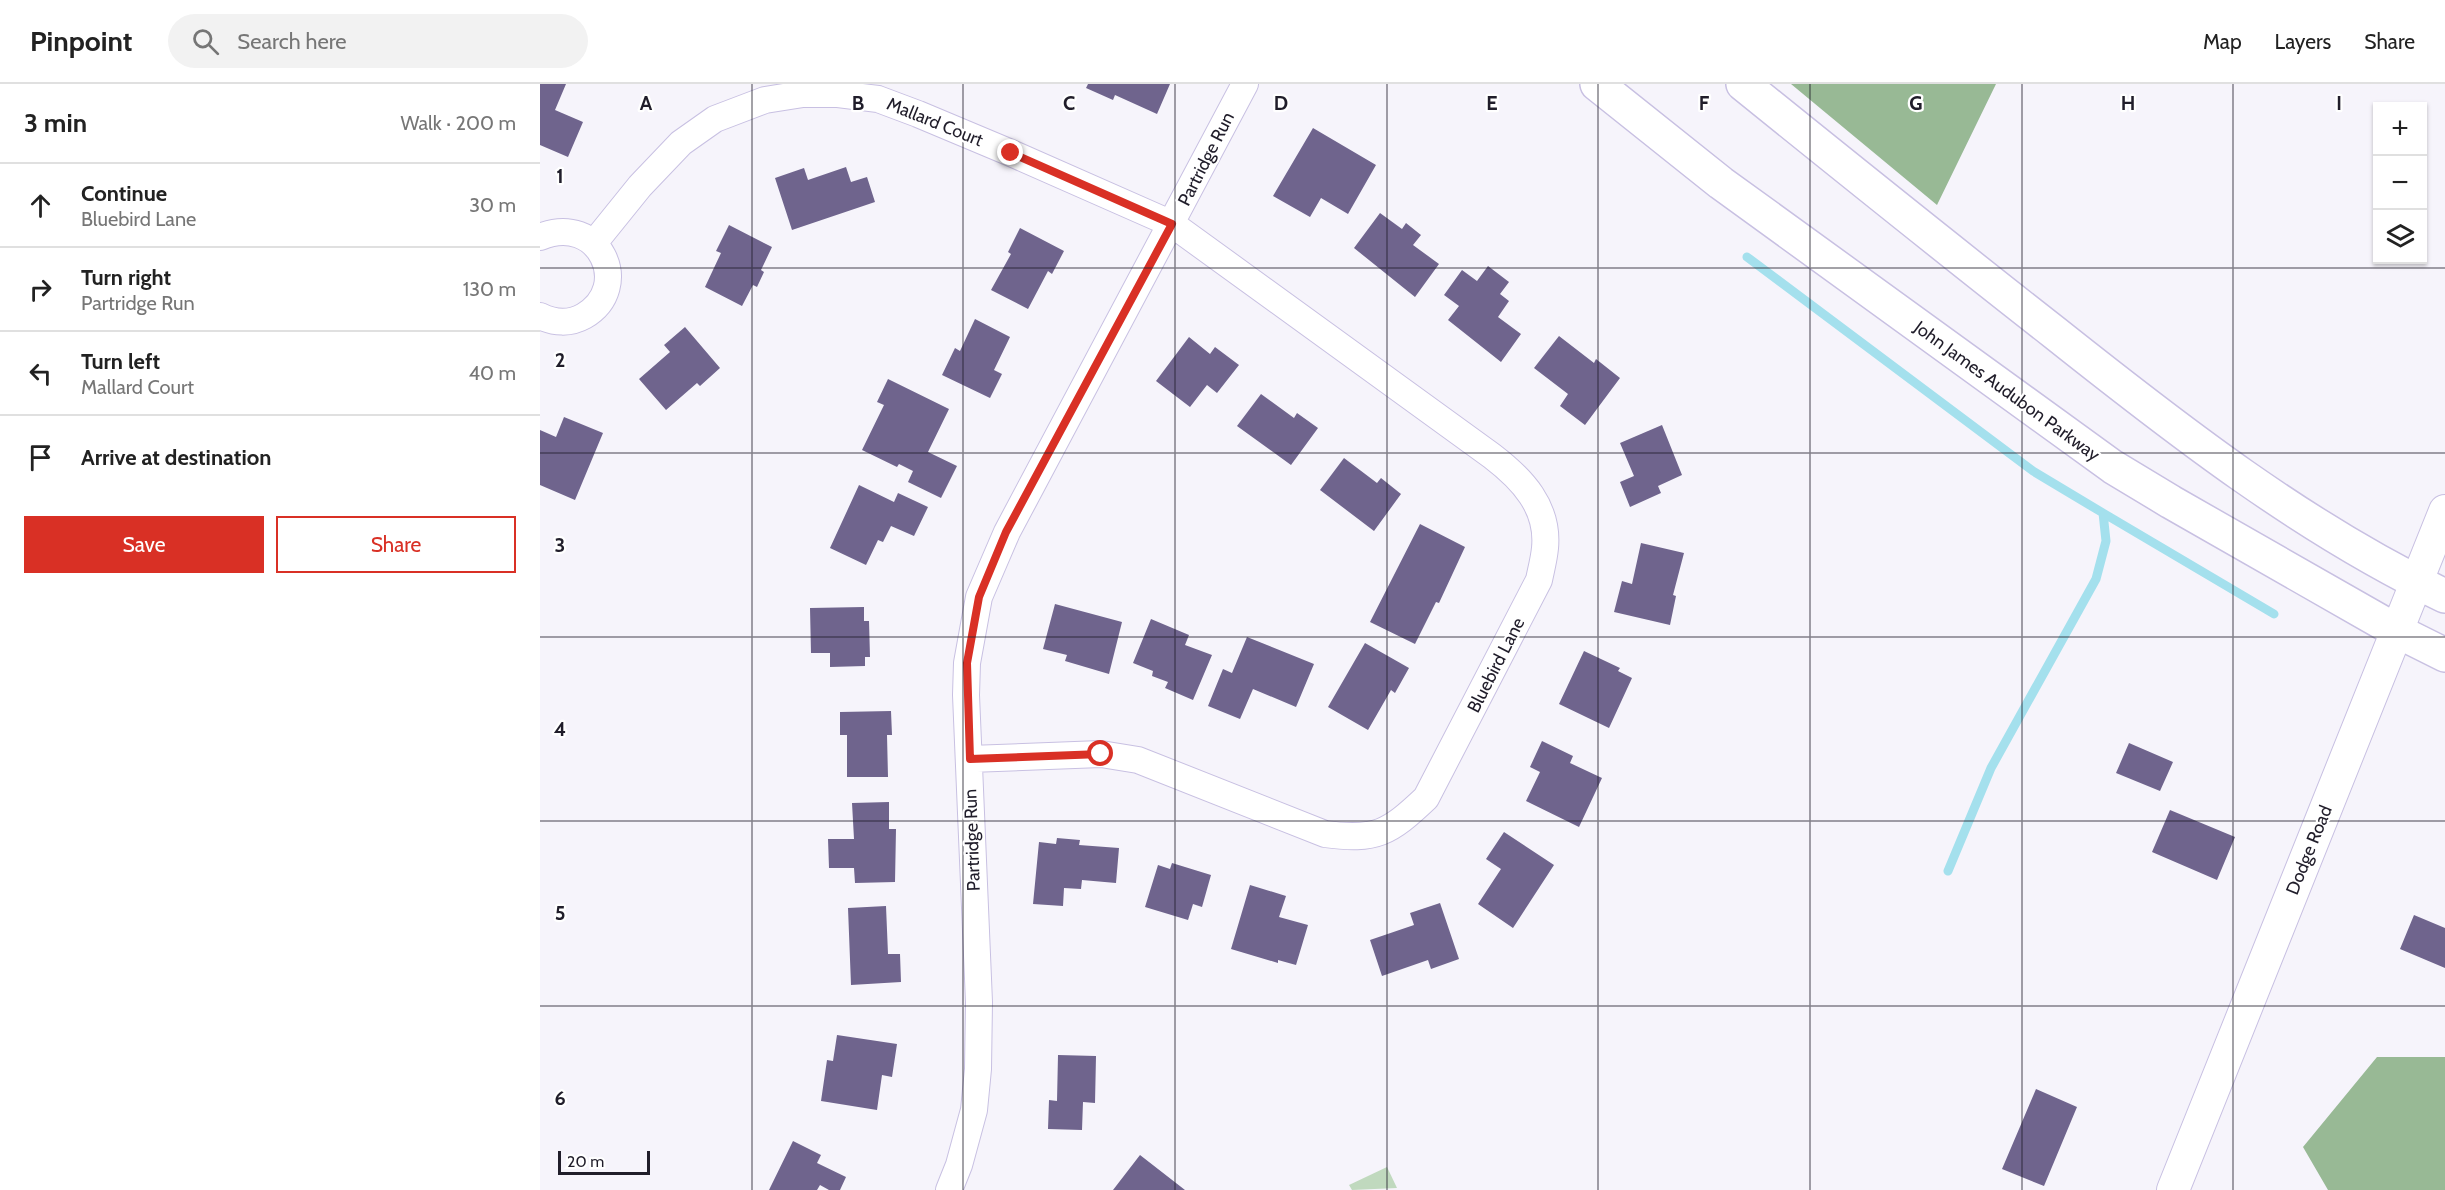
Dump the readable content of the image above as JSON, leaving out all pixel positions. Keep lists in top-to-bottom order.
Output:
{
  "streets": {
    "main road": ["John James Audubon Parkway"],
    "street": [
      "Mallard Court",
      "Partridge Run",
      "Bluebird Lane",
      "Dodge Road"
    ]
  },
  "crossings": [
    ["Mallard Court", "Partridge Run"],
    ["Mallard Court", "Bluebird Lane"],
    ["Partridge Run", "Bluebird Lane"],
    ["John James Audubon Parkway", "Dodge Road"]
  ],
  "scale_bar": "20 m",
  "page": {
    "header": "Pinpoint",
    "search": "Search here",
    "nav": ["Map", "Layers", "Share"],
    "heading": ["3 min", "Walk · 200 m"],
    "map_buttons": ["+", "−"],
    "list": [
      ["Continue", "Bluebird Lane", "30 m"],
      ["Turn right", "Partridge Run", "130 m"],
      ["Turn left", "Mallard Court", "40 m"],
      "Arrive at destination"
    ],
    "buttons": ["Save", "Share"],
    "scale": "20 m"
  },
  "grid": {
    "columns": [
      "A",
      "B",
      "C",
      "D",
      "E",
      "F",
      "G",
      "H",
      "I"
    ],
    "rows": [
      "1",
      "2",
      "3",
      "4",
      "5",
      "6"
    ]
  }
}
